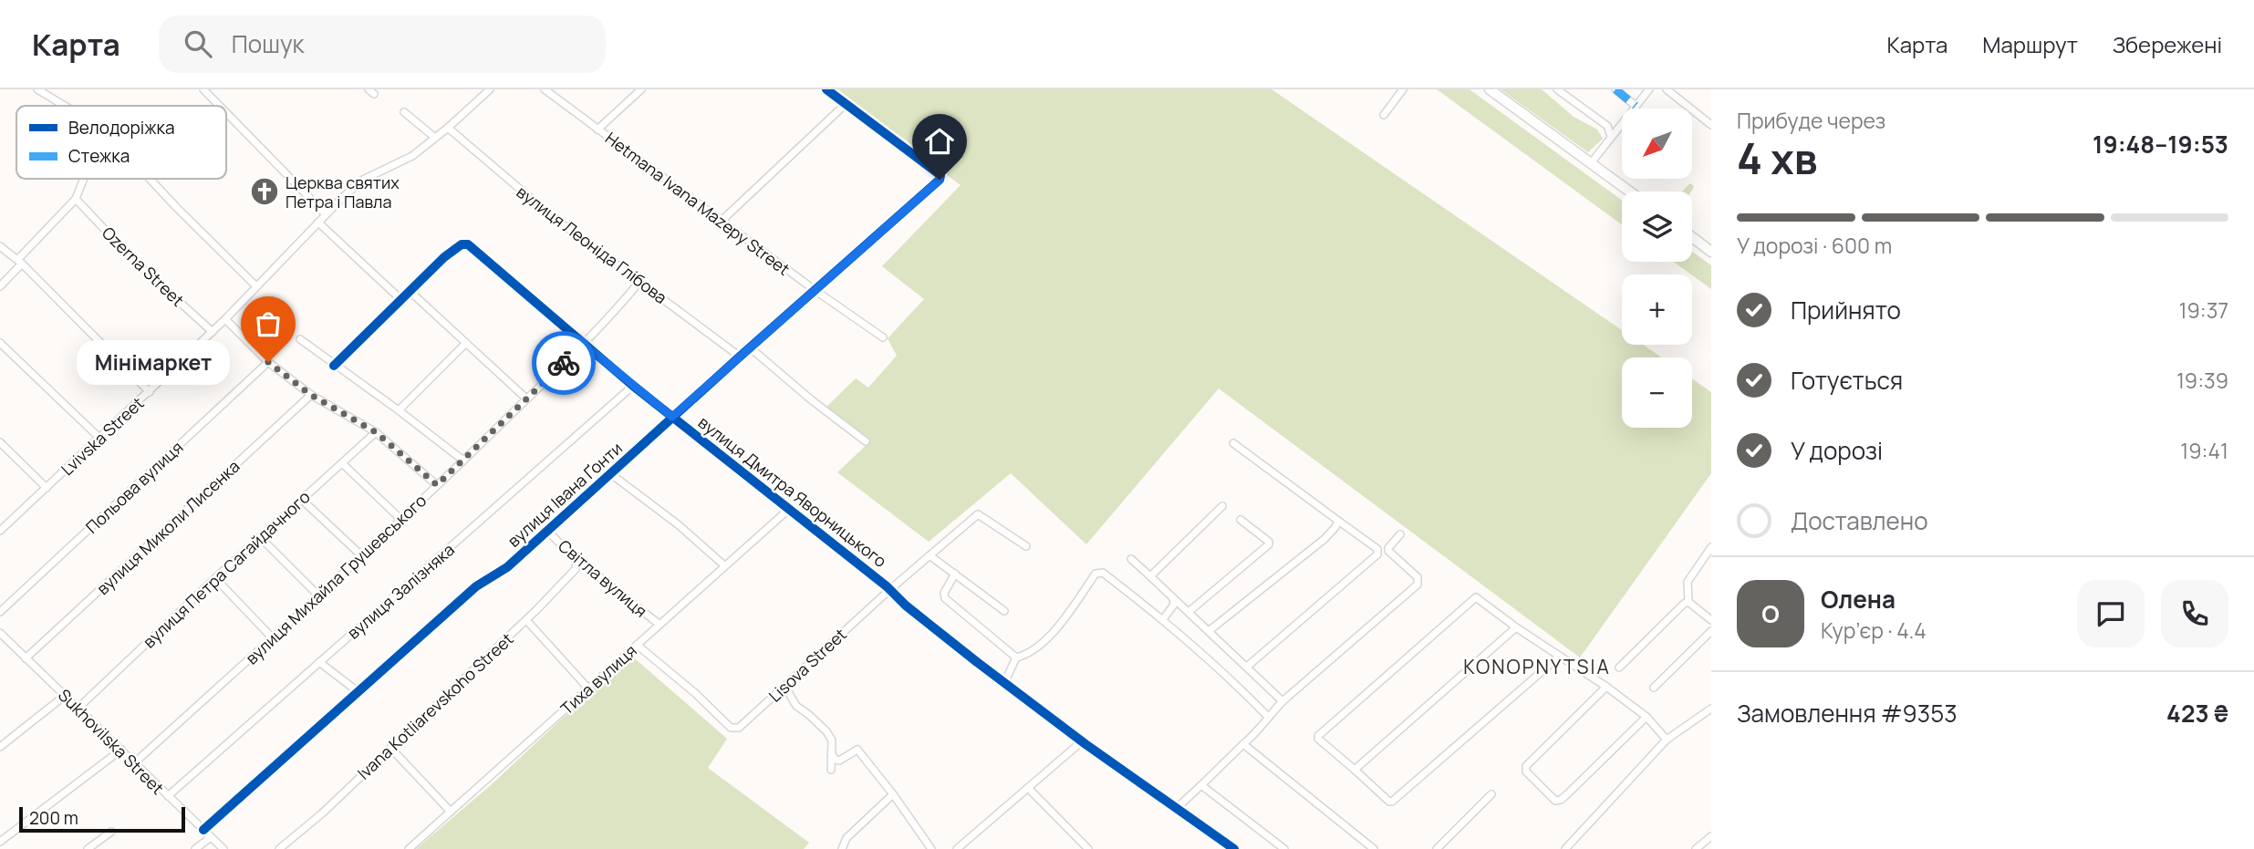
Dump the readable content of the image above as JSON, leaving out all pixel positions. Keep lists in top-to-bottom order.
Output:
{
  "streets": {
    "street": [
      "Hetmana Ivana Mazepy Street",
      "вулиця Леоніда Глібова",
      "Ozerna Street",
      "Lvivska Street",
      "Польова вулиця",
      "вулиця Дмитра Яворницького",
      "вулиця Івана Ґонти",
      "вулиця Миколи Лисенка",
      "вулиця Петра Сагайдачного",
      "Світла вулиця",
      "вулиця Михайла Грушевського",
      "вулиця Залізняка",
      "Lisova Street",
      "Тиха вулиця",
      "Ivana Kotliarevskoho Street",
      "Sukhovilska Street"
    ]
  },
  "crossings": [
    ["Hetmana Ivana Mazepy Street", "вулиця Івана Ґонти"],
    ["вулиця Леоніда Глібова", "Lvivska Street"],
    ["вулиця Леоніда Глібова", "вулиця Івана Ґонти"],
    ["вулиця Леоніда Глібова", "вулиця Михайла Грушевського"],
    ["Ozerna Street", "Lvivska Street"],
    ["вулиця Дмитра Яворницького", "вулиця Івана Ґонти"],
    ["вулиця Дмитра Яворницького", "вулиця Михайла Грушевського"],
    ["вулиця Дмитра Яворницького", "вулиця Залізняка"],
    ["вулиця Дмитра Яворницького", "Lisova Street"],
    ["вулиця Дмитра Яворницького", "Тиха вулиця"],
    ["вулиця Івана Ґонти", "Світла вулиця"],
    ["вулиця Івана Ґонти", "Sukhovilska Street"],
    ["вулиця Миколи Лисенка", "Sukhovilska Street"],
    ["вулиця Петра Сагайдачного", "Sukhovilska Street"],
    ["Світла вулиця", "Тиха вулиця"],
    ["Світла вулиця", "Ivana Kotliarevskoho Street"],
    ["вулиця Михайла Грушевського", "Sukhovilska Street"],
    ["вулиця Залізняка", "Sukhovilska Street"],
    ["Lisova Street", "Тиха вулиця"]
  ],
  "districts": ["KONOPNYTSIA"],
  "places": {
    "church": ["Церква святих Петра і Павла"],
    "other": ["Мінімаркет"]
  },
  "legend": ["Велодоріжка", "Стежка"],
  "scale_bar": "200 m",
  "north": "bottom left",
  "page": {
    "header": "Карта",
    "search": "Пошук",
    "nav": ["Карта", "Маршрут", "Збережені"],
    "heading": ["4 хв", "Прибуде через", "19:48–19:53"],
    "panel": [
      "Олена",
      "Кур’єр · 4.4",
      "Замовлення #9353",
      "423 ₴"
    ],
    "map_buttons": ["+", "−"],
    "bar": "У дорозі · 600 m",
    "list": [
      ["Прийнято", "19:37"],
      ["Готується", "19:39"],
      ["У дорозі", "19:41"],
      "Доставлено"
    ],
    "bubble": "Мінімаркет",
    "round": "О",
    "scale": "200 m"
  }
}
